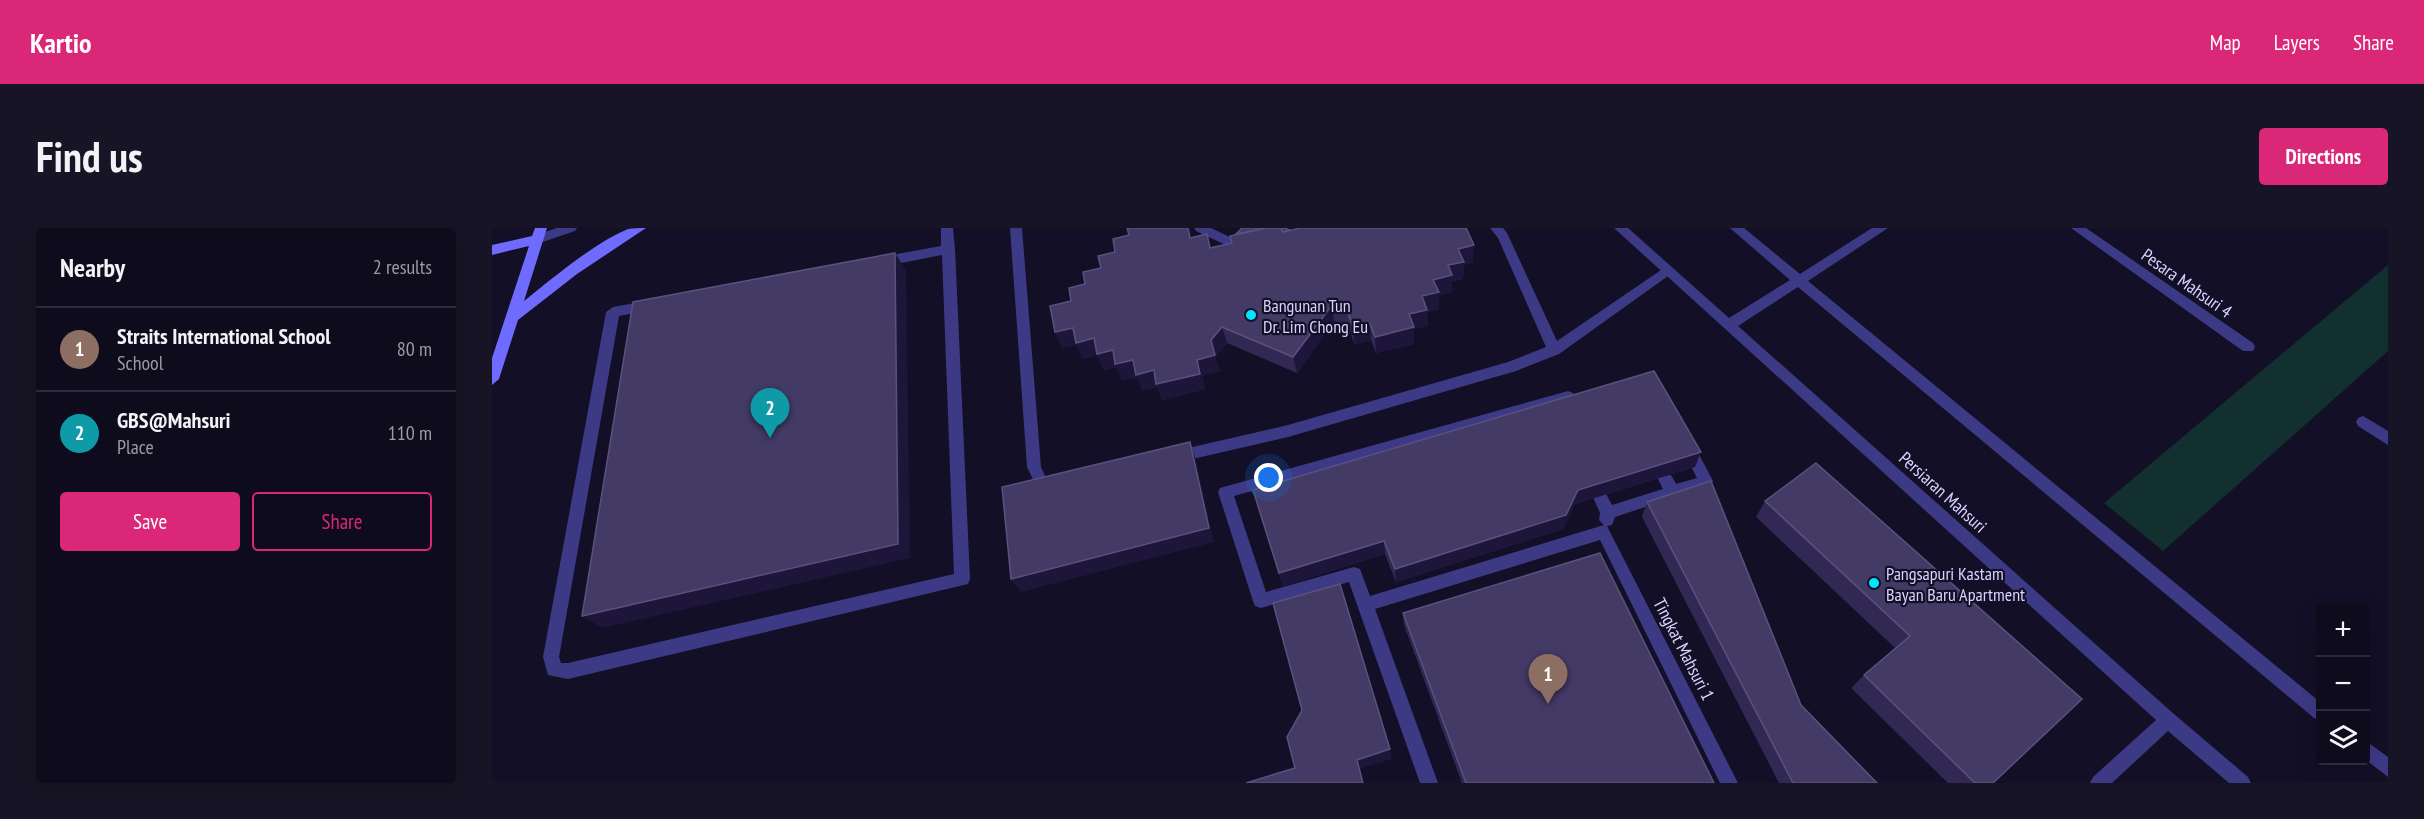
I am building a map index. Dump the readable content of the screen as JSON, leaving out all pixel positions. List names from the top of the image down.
{
  "streets": {
    "street": ["Pesara Mahsuri 4", "Persiaran Mahsuri", "Tingkat Mahsuri 1"]
  },
  "places": ["Bangunan Tun Dr. Lim Chong Eu", "Pangsapuri Kastam Bayan Baru Apartment"],
  "page": {
    "header": "Kartio",
    "nav": ["Map", "Layers", "Share"],
    "buttons": [
      "Directions",
      ["Save", "Share"]
    ],
    "title": "Find us",
    "heading": ["Nearby", "2 results"],
    "list": [
      {
        "mark": "1",
        "name": "Straits International School",
        "note": "School",
        "value": "80 m"
      },
      {
        "mark": "2",
        "name": "GBS@Mahsuri",
        "note": "Place",
        "value": "110 m"
      }
    ],
    "pins": ["2", "1"],
    "map_buttons": ["+", "−"]
  }
}
